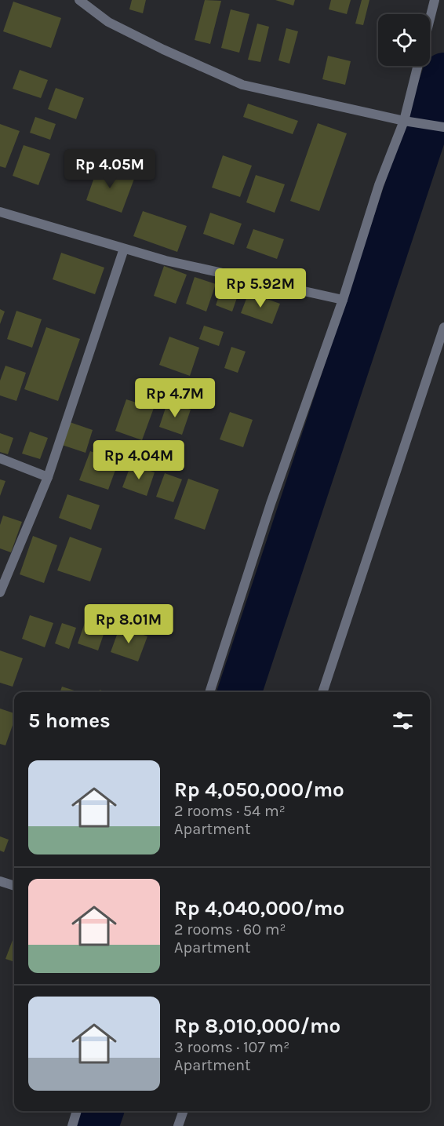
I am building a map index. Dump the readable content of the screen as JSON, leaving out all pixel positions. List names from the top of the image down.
{
  "page": {
    "price": [
      "Rp 4.05M",
      "Rp 5.92M",
      "Rp 4.7M",
      "Rp 4.04M",
      "Rp 8.01M"
    ],
    "heading": "5 homes",
    "list": [
      {
        "name": "Rp 4,050,000/mo",
        "note": "2 rooms · 54 m² · Apartment"
      },
      {
        "name": "Rp 4,040,000/mo",
        "note": "2 rooms · 60 m² · Apartment"
      },
      {
        "name": "Rp 8,010,000/mo",
        "note": "3 rooms · 107 m² · Apartment"
      }
    ]
  }
}
